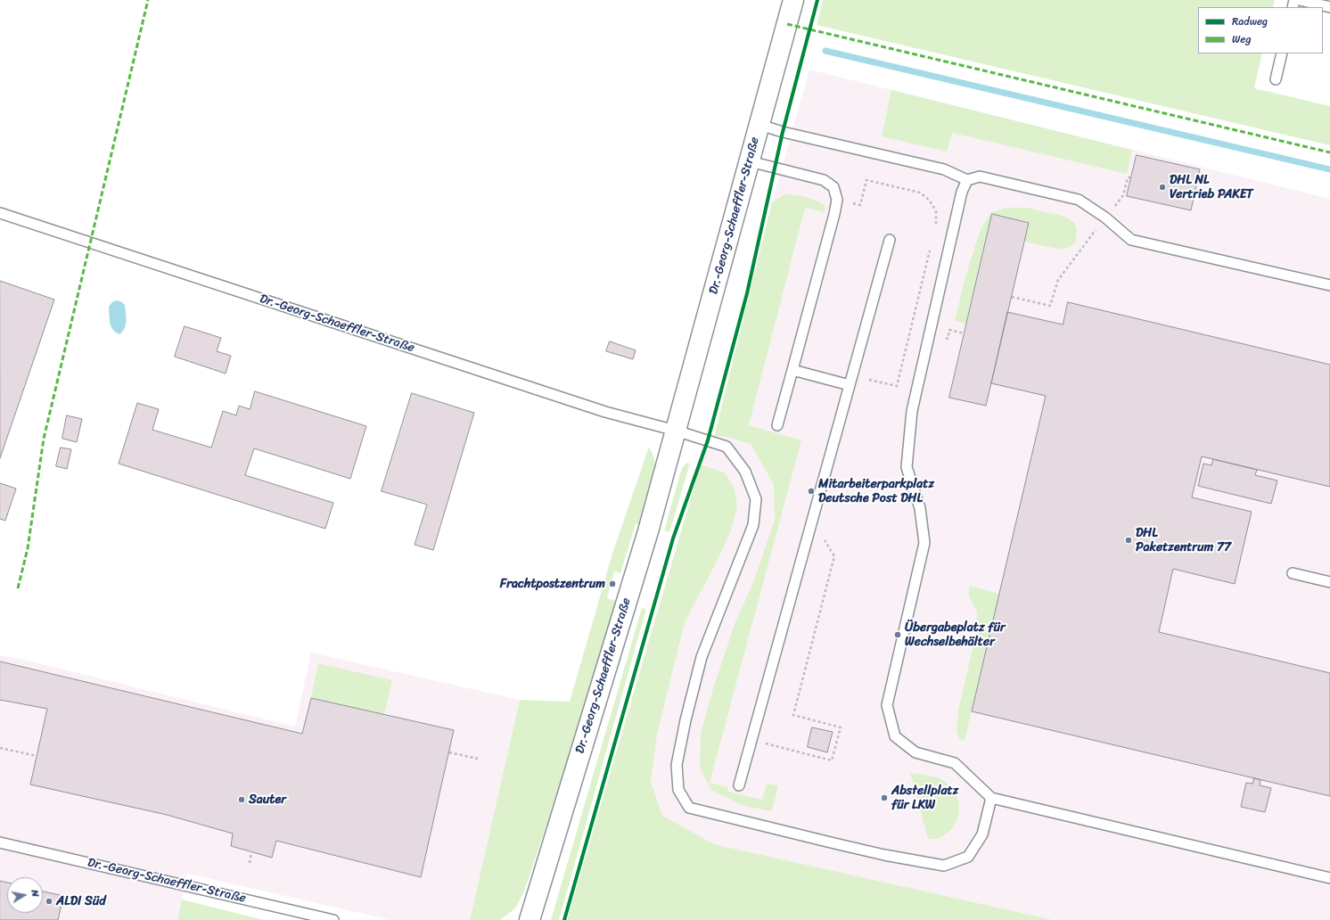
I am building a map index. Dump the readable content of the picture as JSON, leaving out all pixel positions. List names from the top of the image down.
{
  "streets": {
    "main road": ["Dr.-Georg-Schaeffler-Straße"]
  },
  "places": [
    "DHL NL Vertrieb PAKET",
    "Mitarbeiterparkplatz Deutsche Post DHL",
    "DHL Paketzentrum 77",
    "Frachtpostzentrum",
    "Übergabeplatz für Wechselbehälter",
    "Abstellplatz für LKW",
    "Sauter",
    "ALDI Süd"
  ],
  "legend": ["Radweg", "Weg"],
  "north": "right"
}
